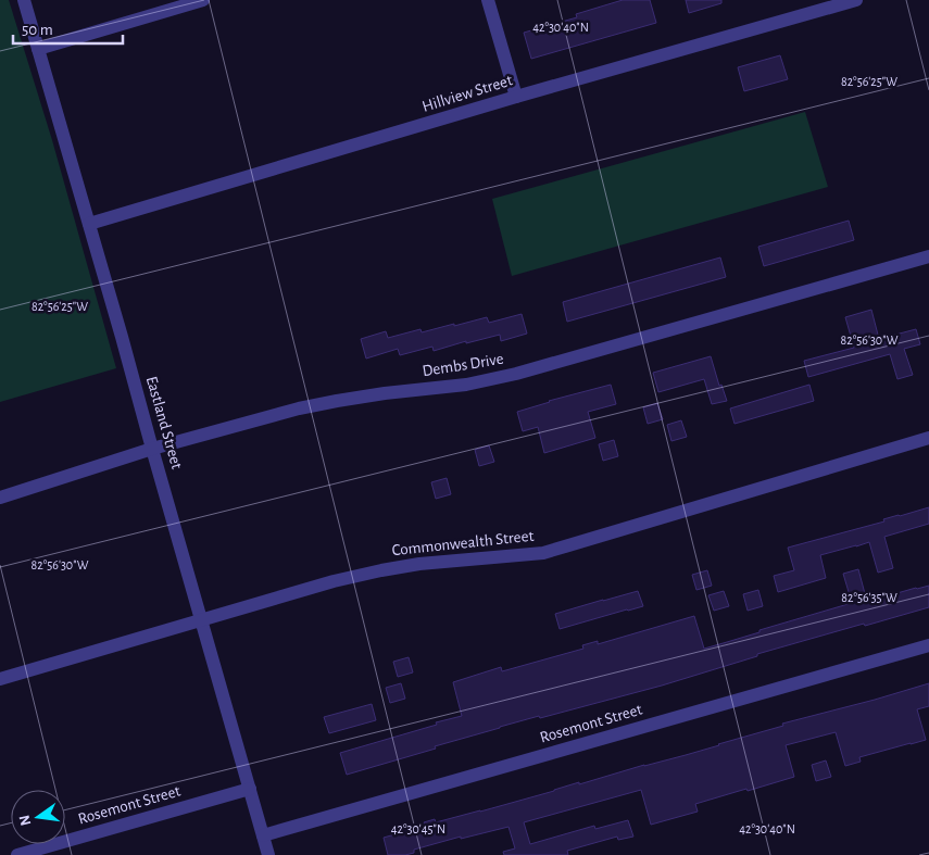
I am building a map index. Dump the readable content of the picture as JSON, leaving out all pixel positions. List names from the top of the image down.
{
  "streets": {
    "street": [
      "Hillview Street",
      "Dembs Drive",
      "Eastland Street",
      "Commonwealth Street",
      "Rosemont Street"
    ]
  },
  "crossings": [
    ["Hillview Street", "Eastland Street"],
    ["Dembs Drive", "Eastland Street"],
    ["Eastland Street", "Commonwealth Street"],
    ["Eastland Street", "Rosemont Street"]
  ],
  "scale_bar": "50 m",
  "north": "left",
  "coordinates": [
    "42°30'40\"N",
    "82°56'25\"W",
    "82°56'30\"W",
    "82°56'35\"W",
    "42°30'45\"N"
  ]
}
